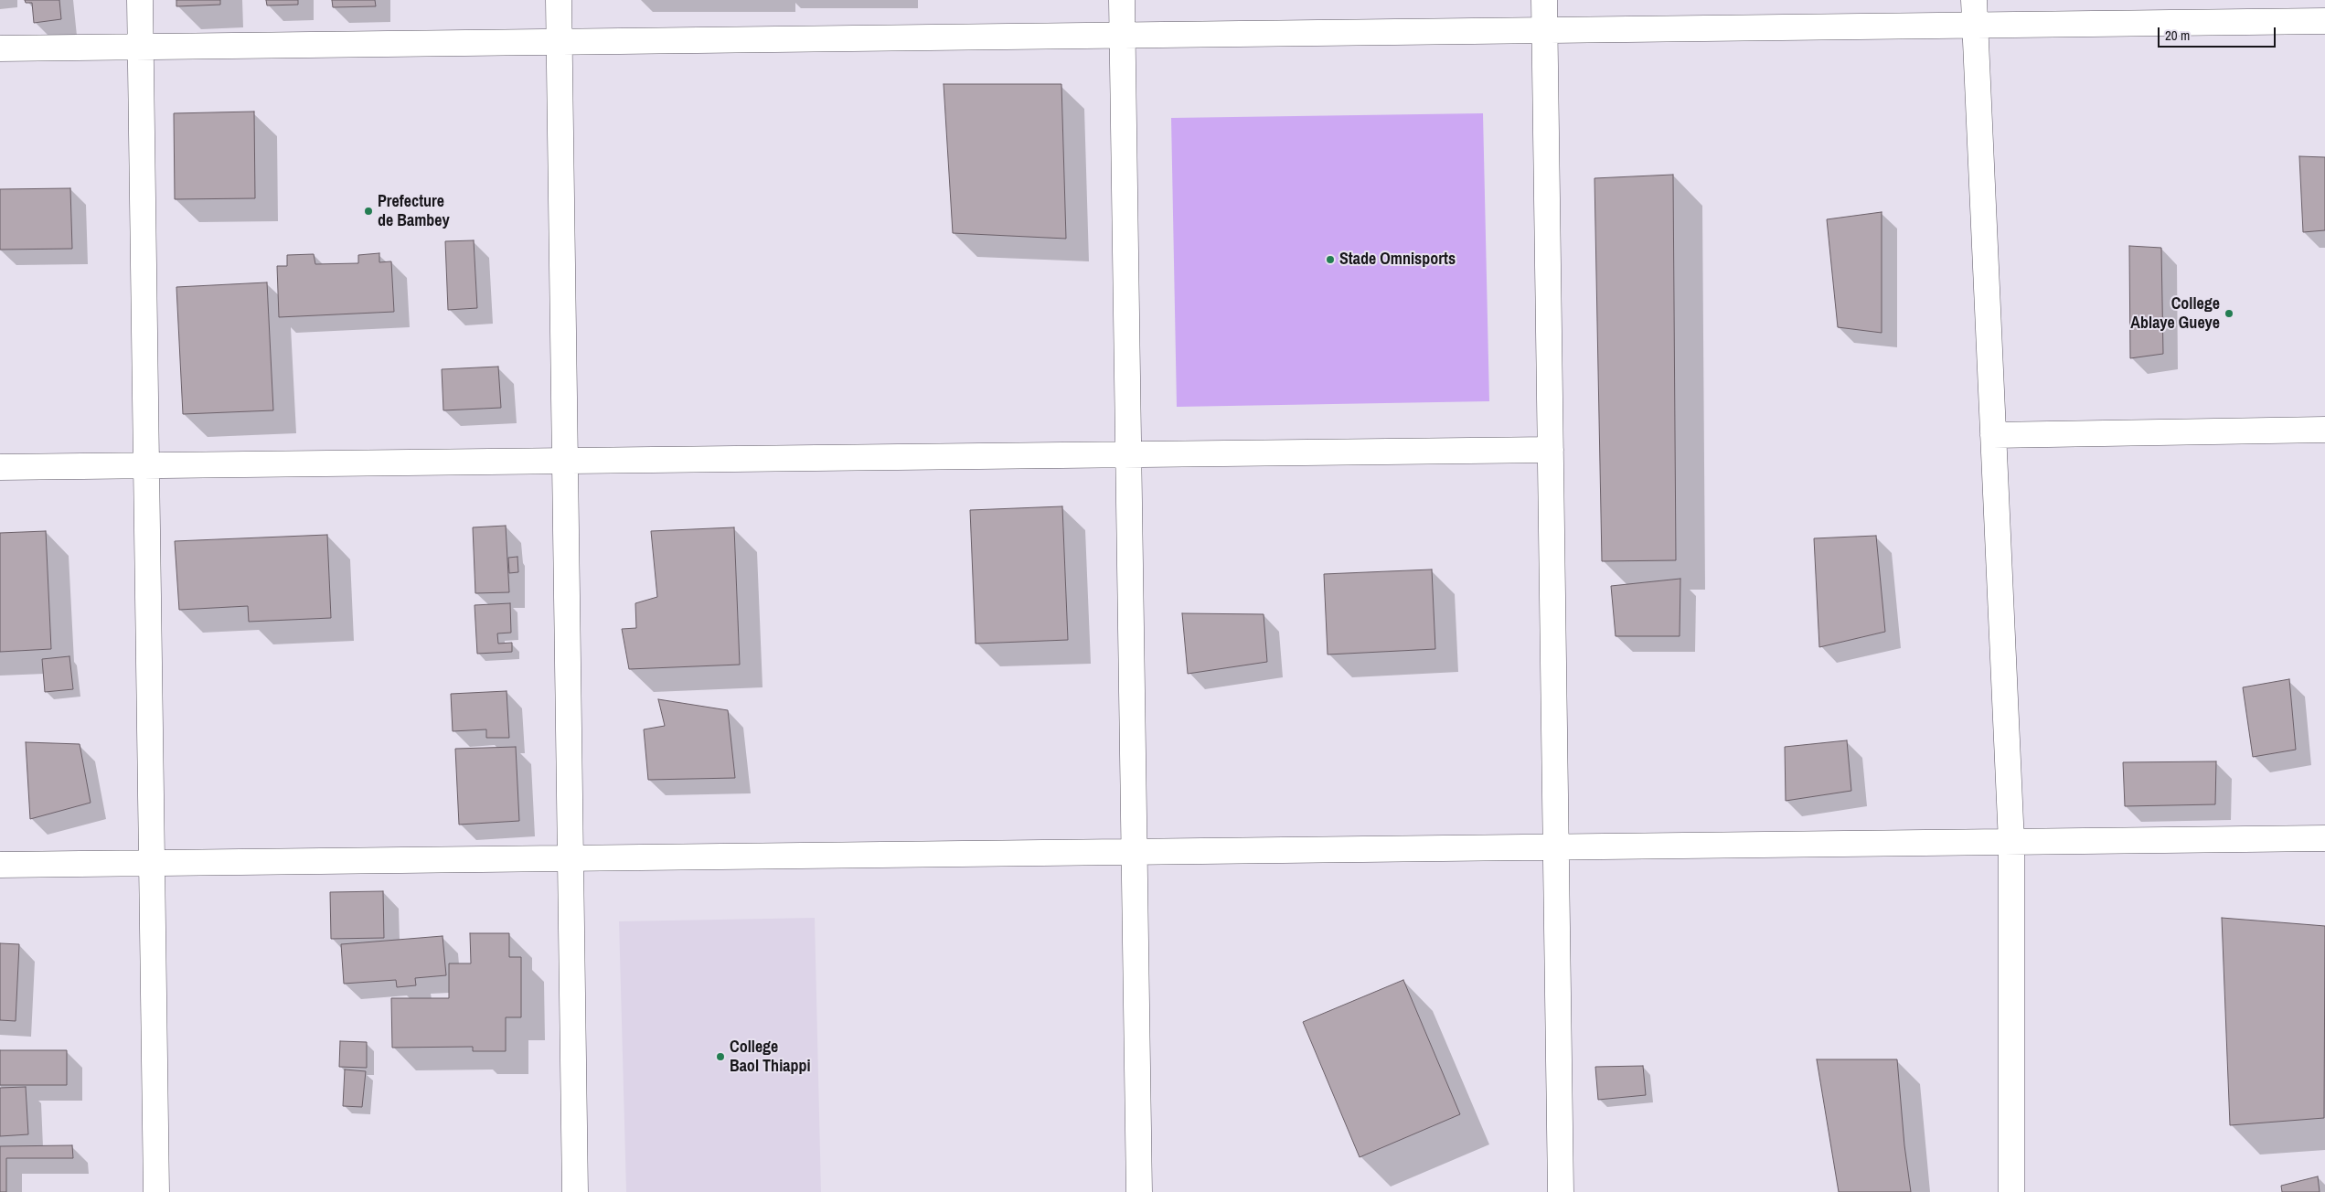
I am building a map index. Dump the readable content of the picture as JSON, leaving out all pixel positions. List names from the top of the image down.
{
  "places": [
    "Prefecture de Bambey",
    "Stade Omnisports",
    "College Ablaye Gueye",
    "College Baol Thiappi"
  ],
  "scale_bar": "20 m"
}
